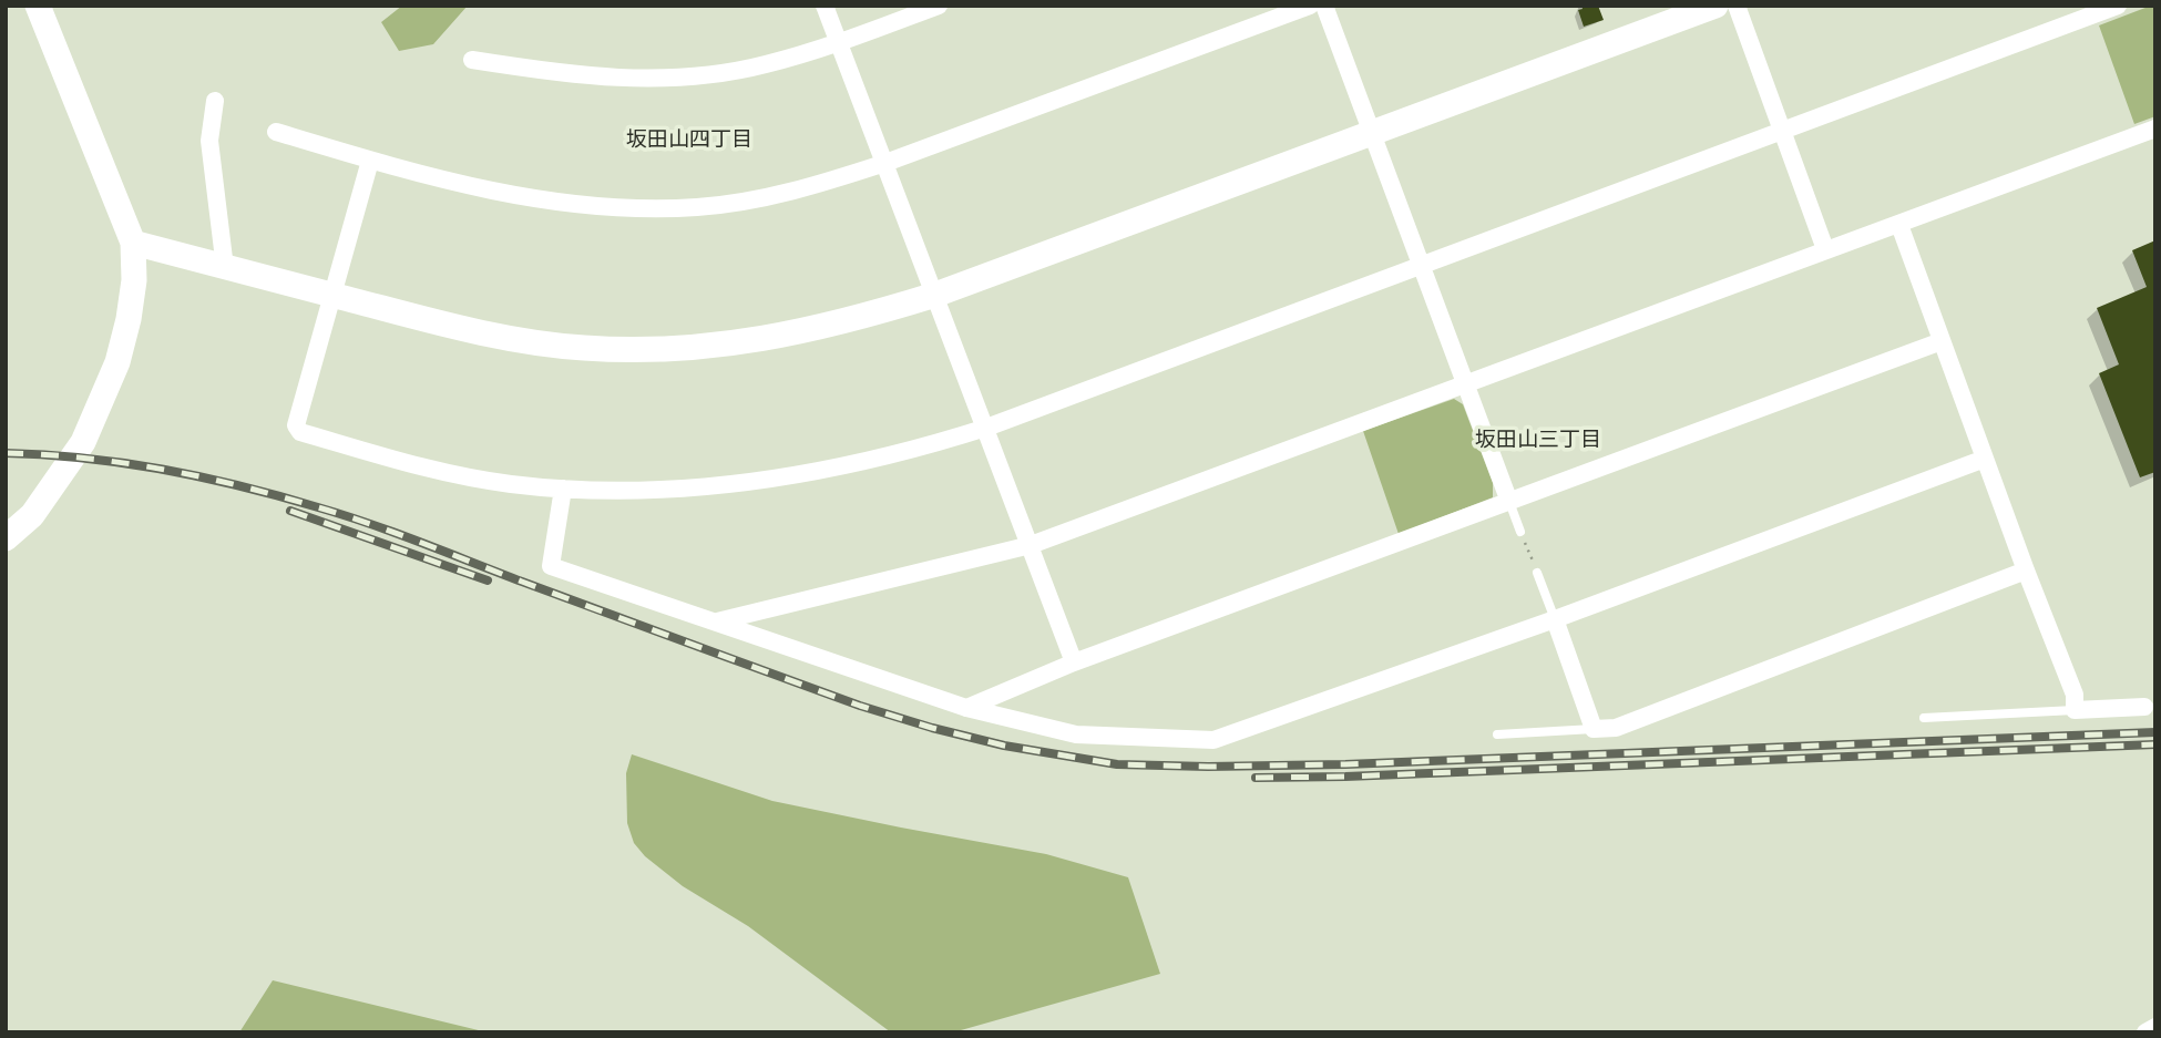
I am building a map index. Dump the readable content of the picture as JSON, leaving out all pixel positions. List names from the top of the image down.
{
  "districts": ["坂田山四丁目", "坂田山三丁目"]
}
